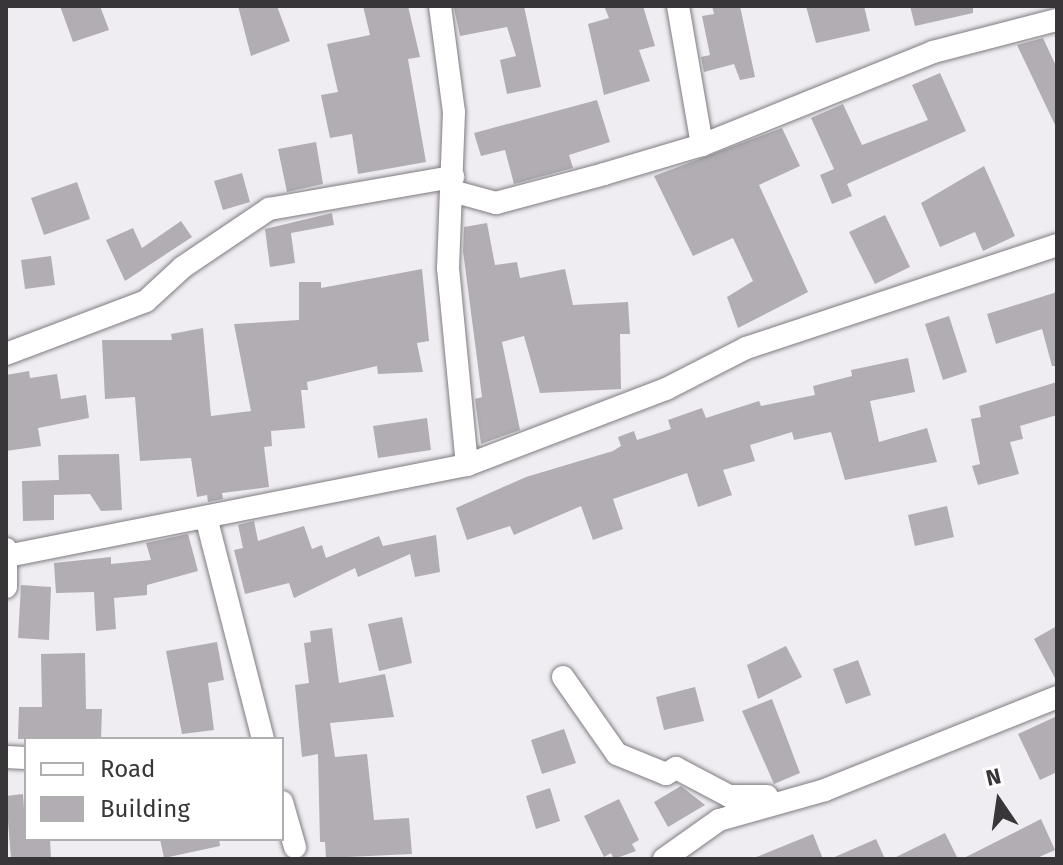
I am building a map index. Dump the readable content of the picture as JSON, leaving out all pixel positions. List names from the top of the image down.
{
  "legend": ["Road", "Building"],
  "north": "top"
}
